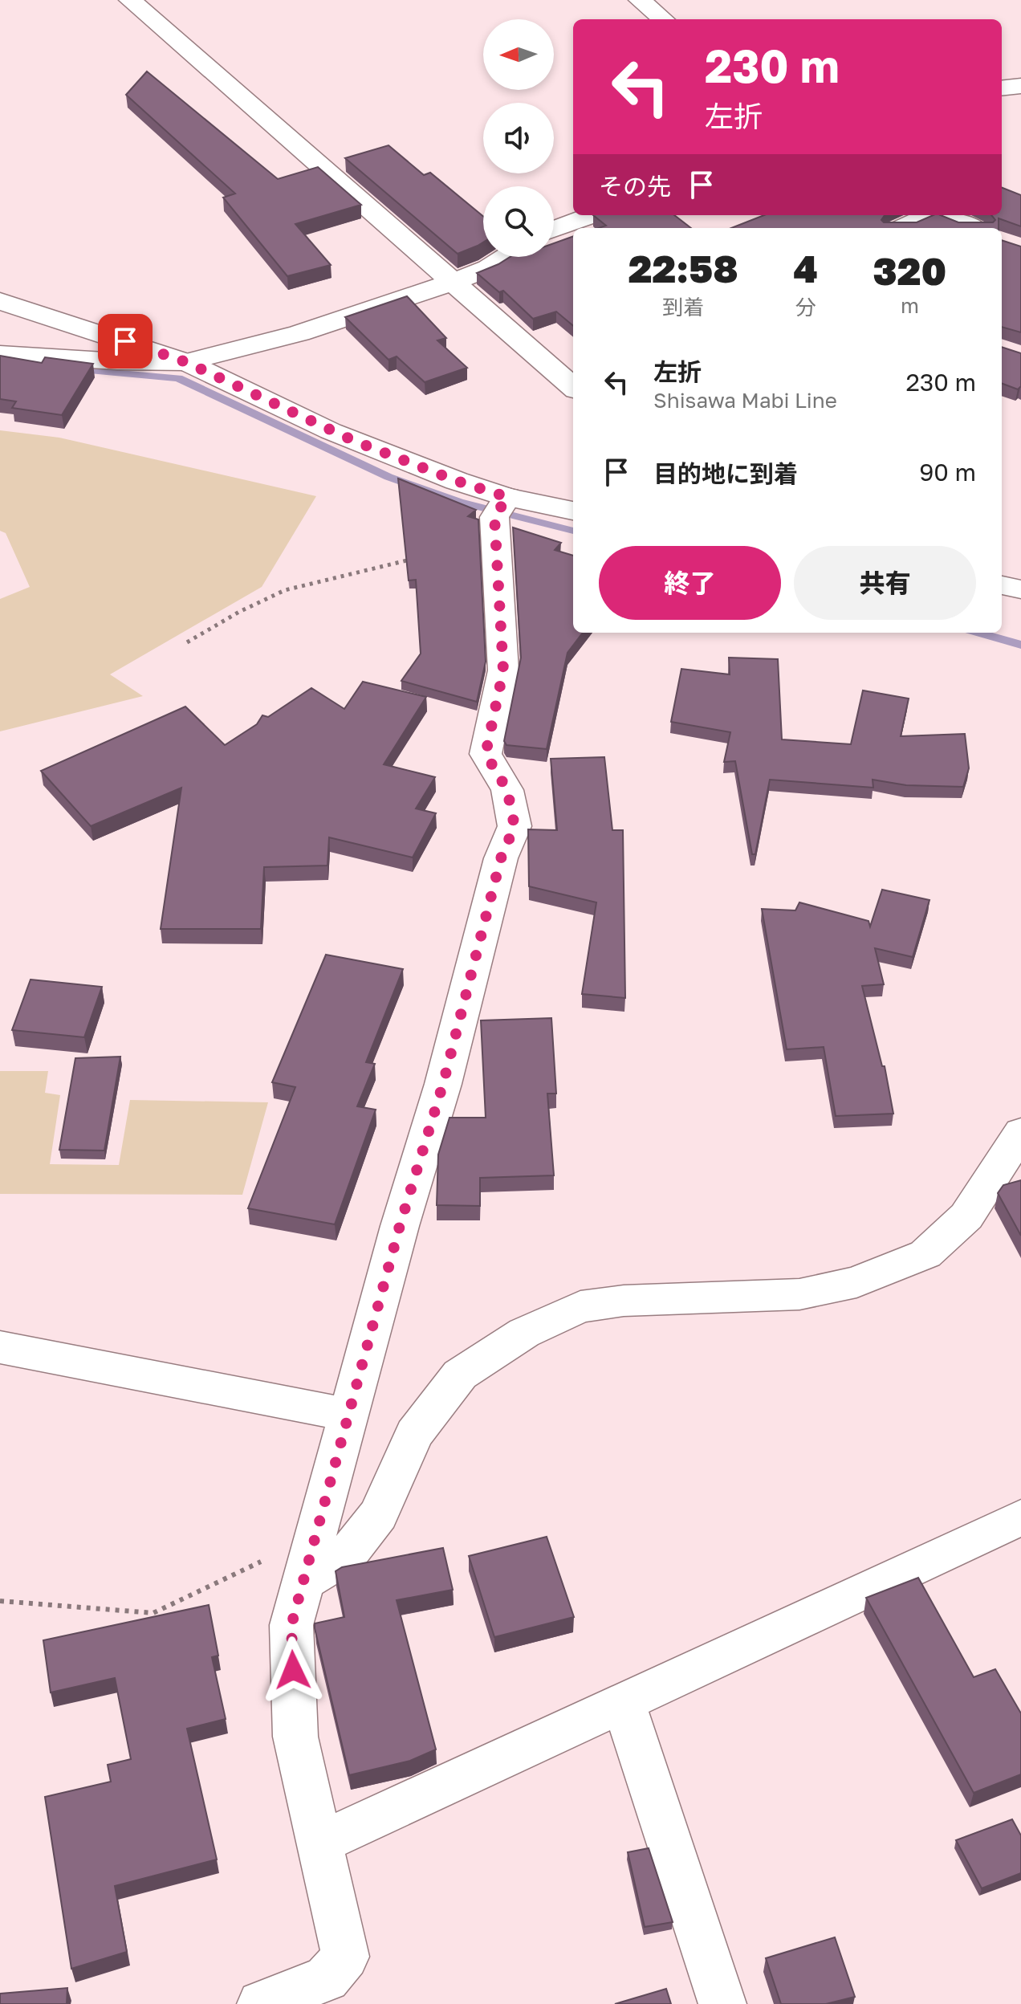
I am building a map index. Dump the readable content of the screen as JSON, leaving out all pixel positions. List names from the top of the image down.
{
  "north": "left",
  "page": {
    "turn": ["230 m", "左折"],
    "then": "その先",
    "eta": [
      "22:58",
      "到着",
      "4",
      "分",
      "320",
      "m"
    ],
    "list": [
      {
        "name": "左折",
        "note": "Shisawa Mabi Line",
        "value": "230 m"
      },
      {
        "name": "目的地に到着",
        "value": "90 m"
      }
    ],
    "buttons": ["終了", "共有"]
  }
}
